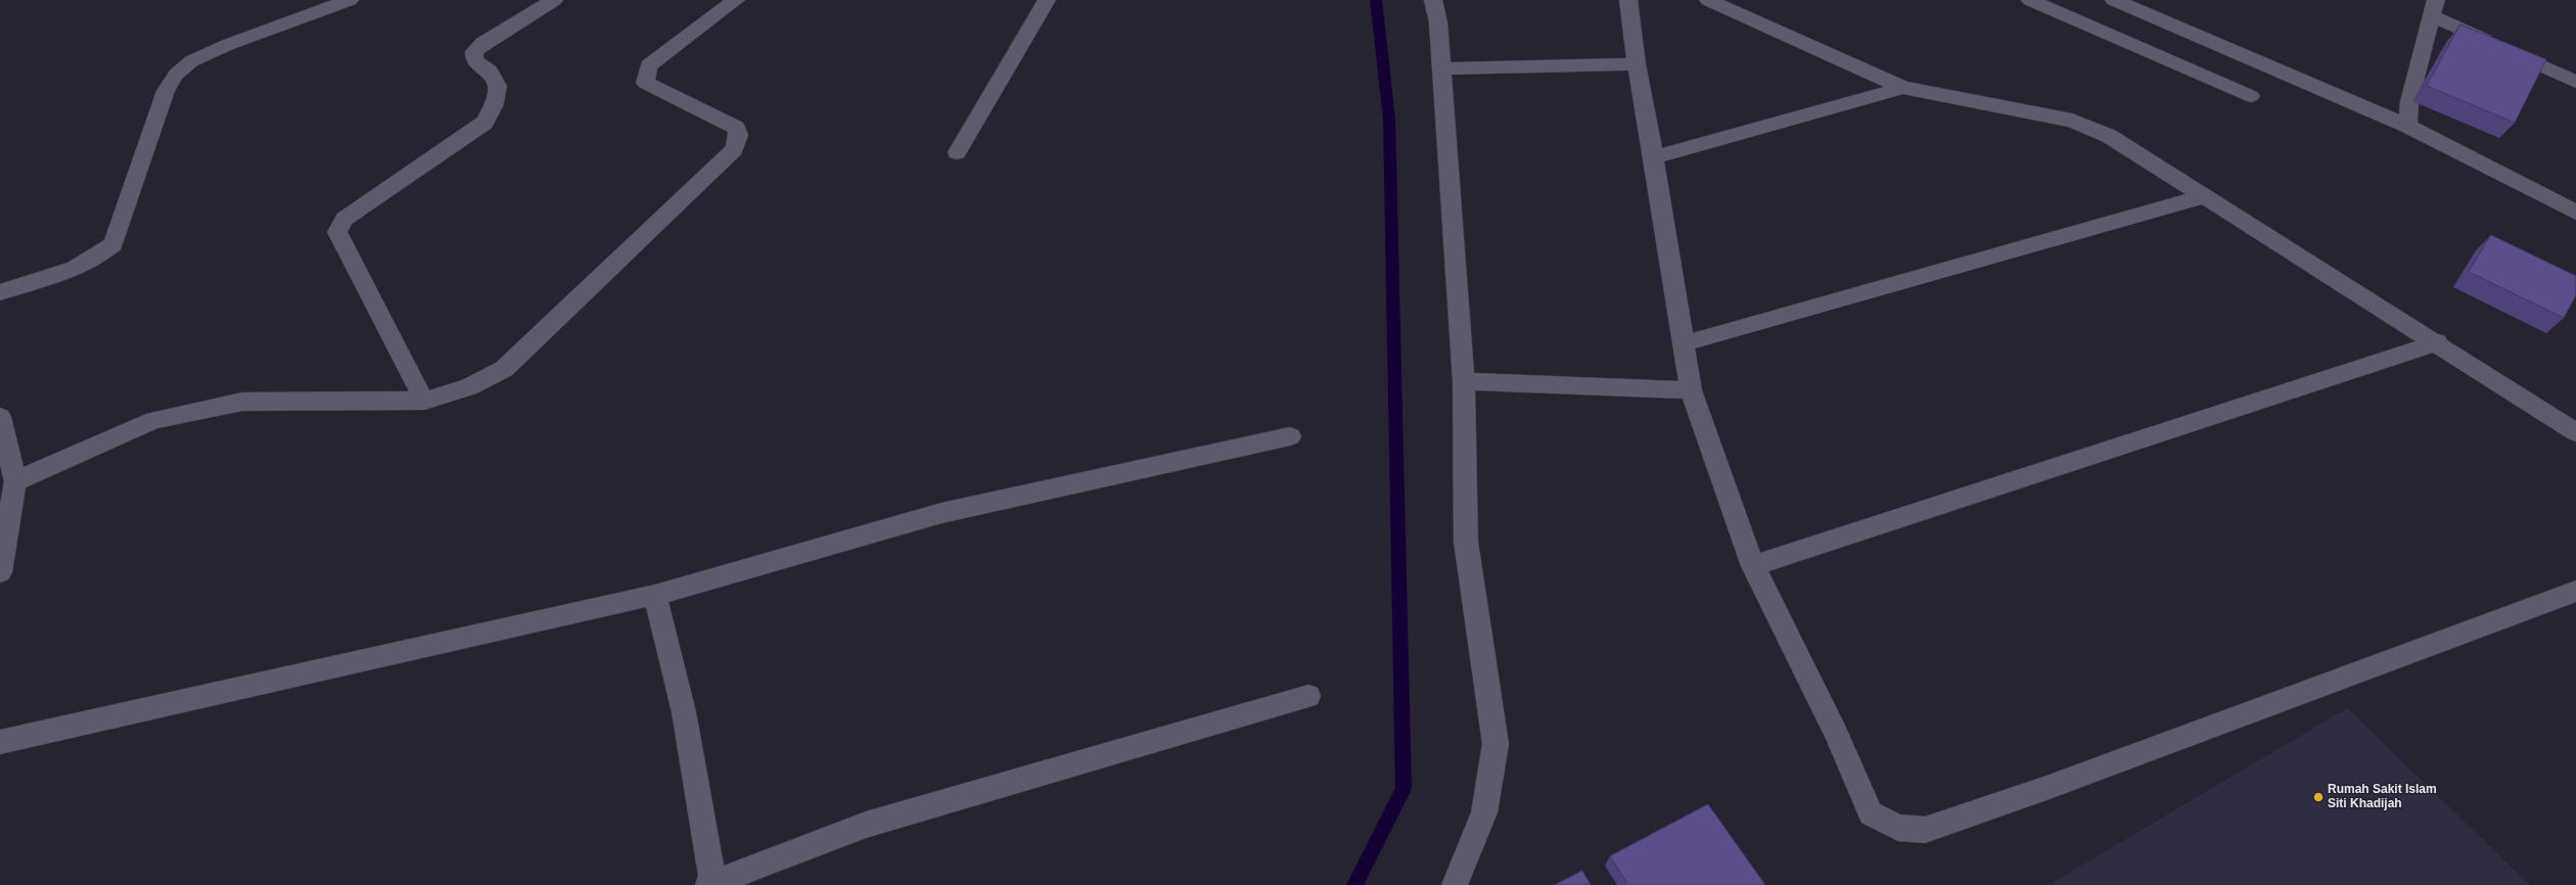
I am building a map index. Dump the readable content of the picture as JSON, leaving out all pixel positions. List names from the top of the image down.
{
  "places": ["Rumah Sakit Islam Siti Khadijah"]
}
